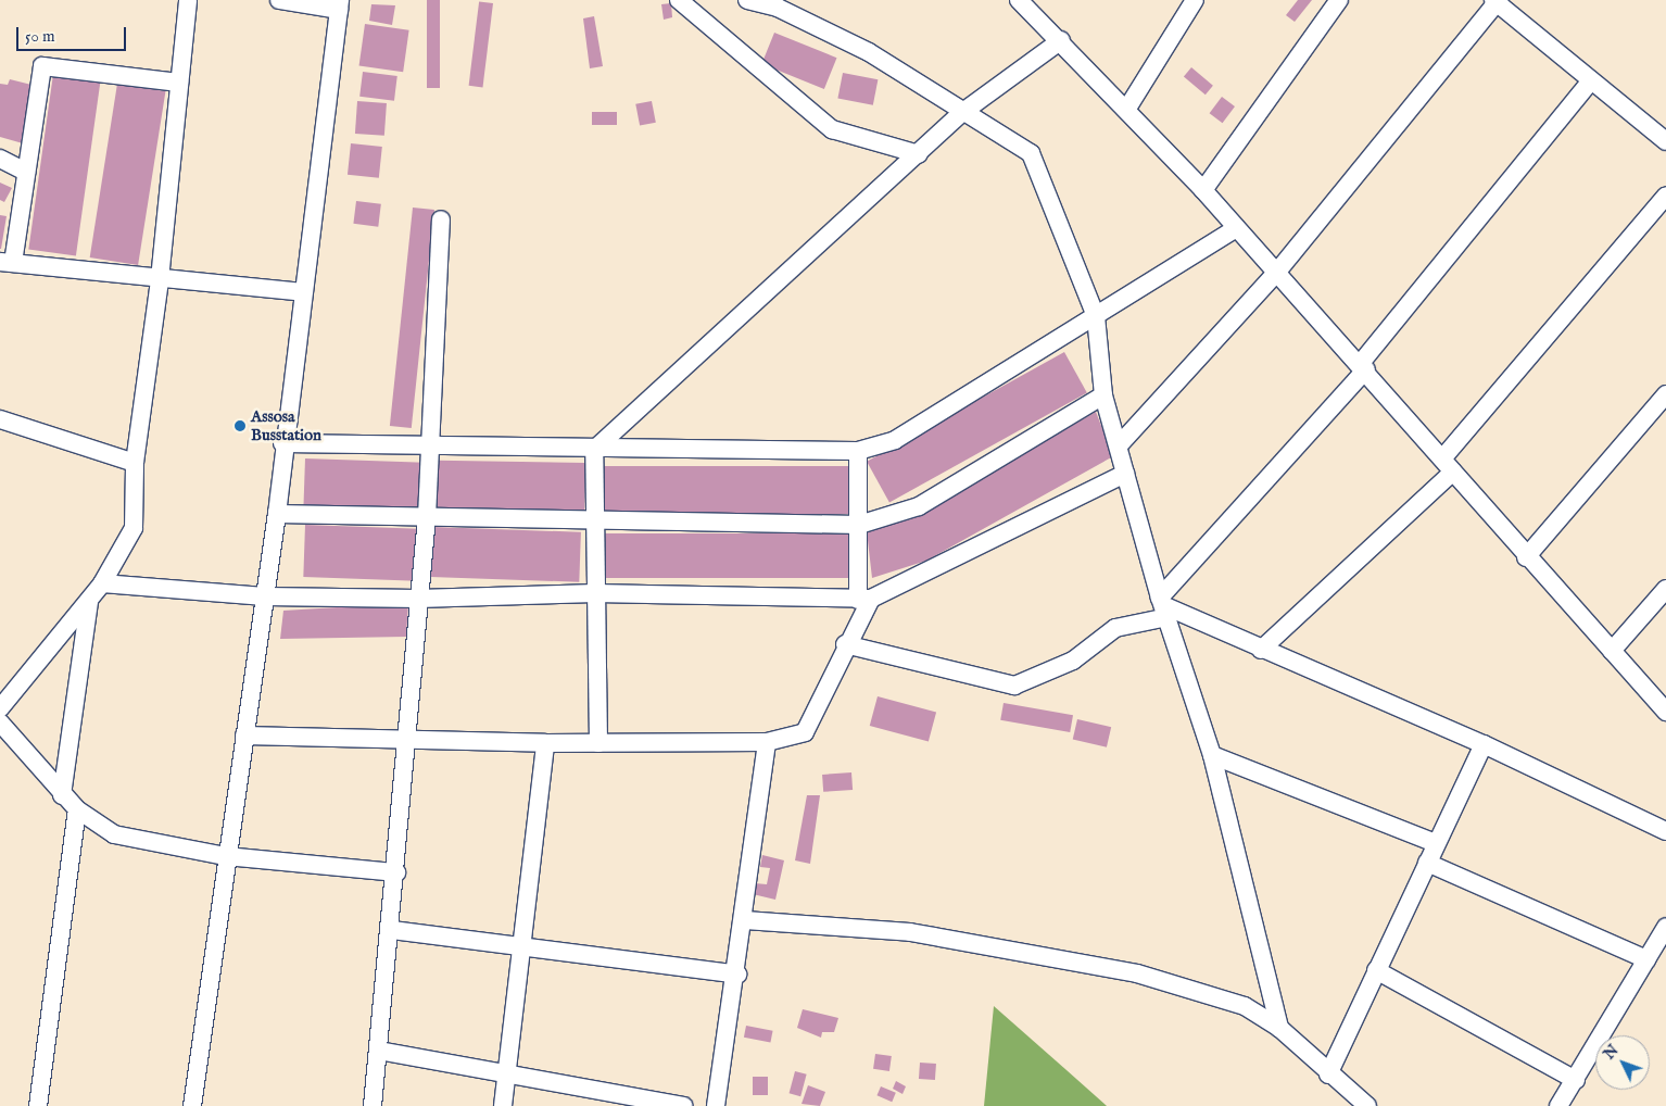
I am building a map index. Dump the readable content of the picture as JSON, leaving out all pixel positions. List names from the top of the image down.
{
  "places": ["Assosa Busstation"],
  "scale_bar": "50 m",
  "north": "top left"
}
